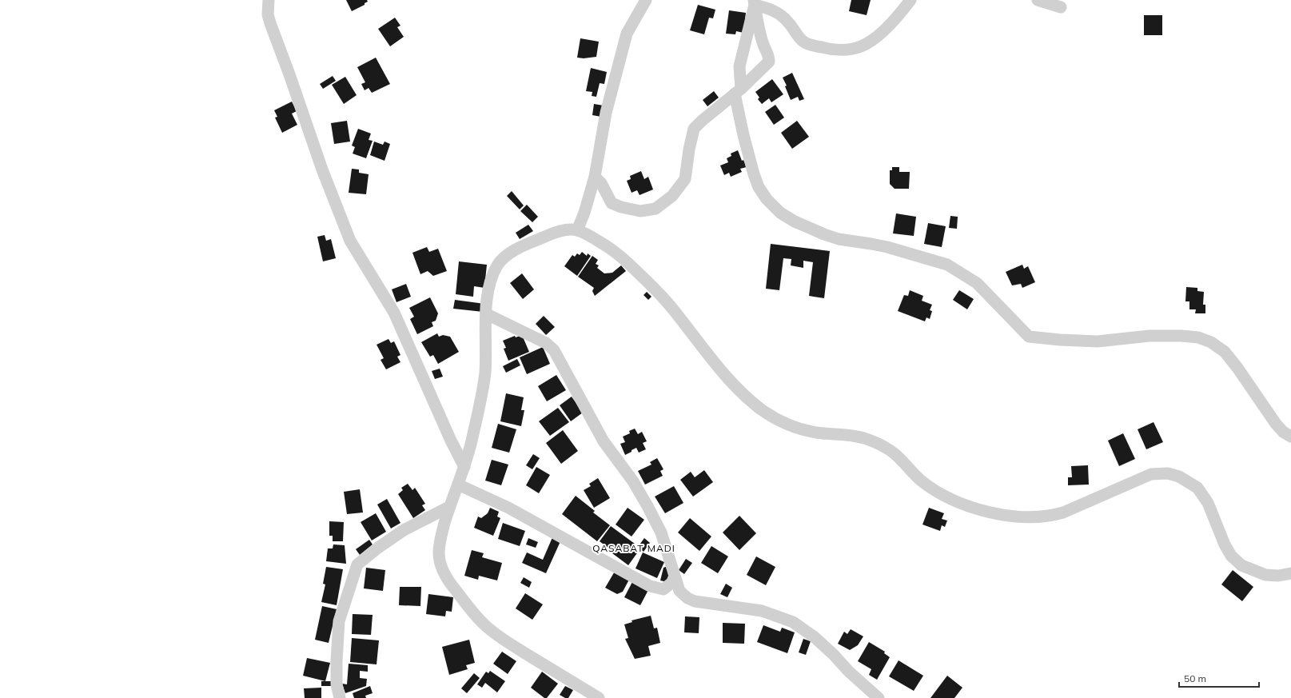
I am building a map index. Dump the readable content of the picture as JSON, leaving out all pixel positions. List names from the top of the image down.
{
  "districts": ["QASABAT MADI"],
  "scale_bar": "50 m"
}
